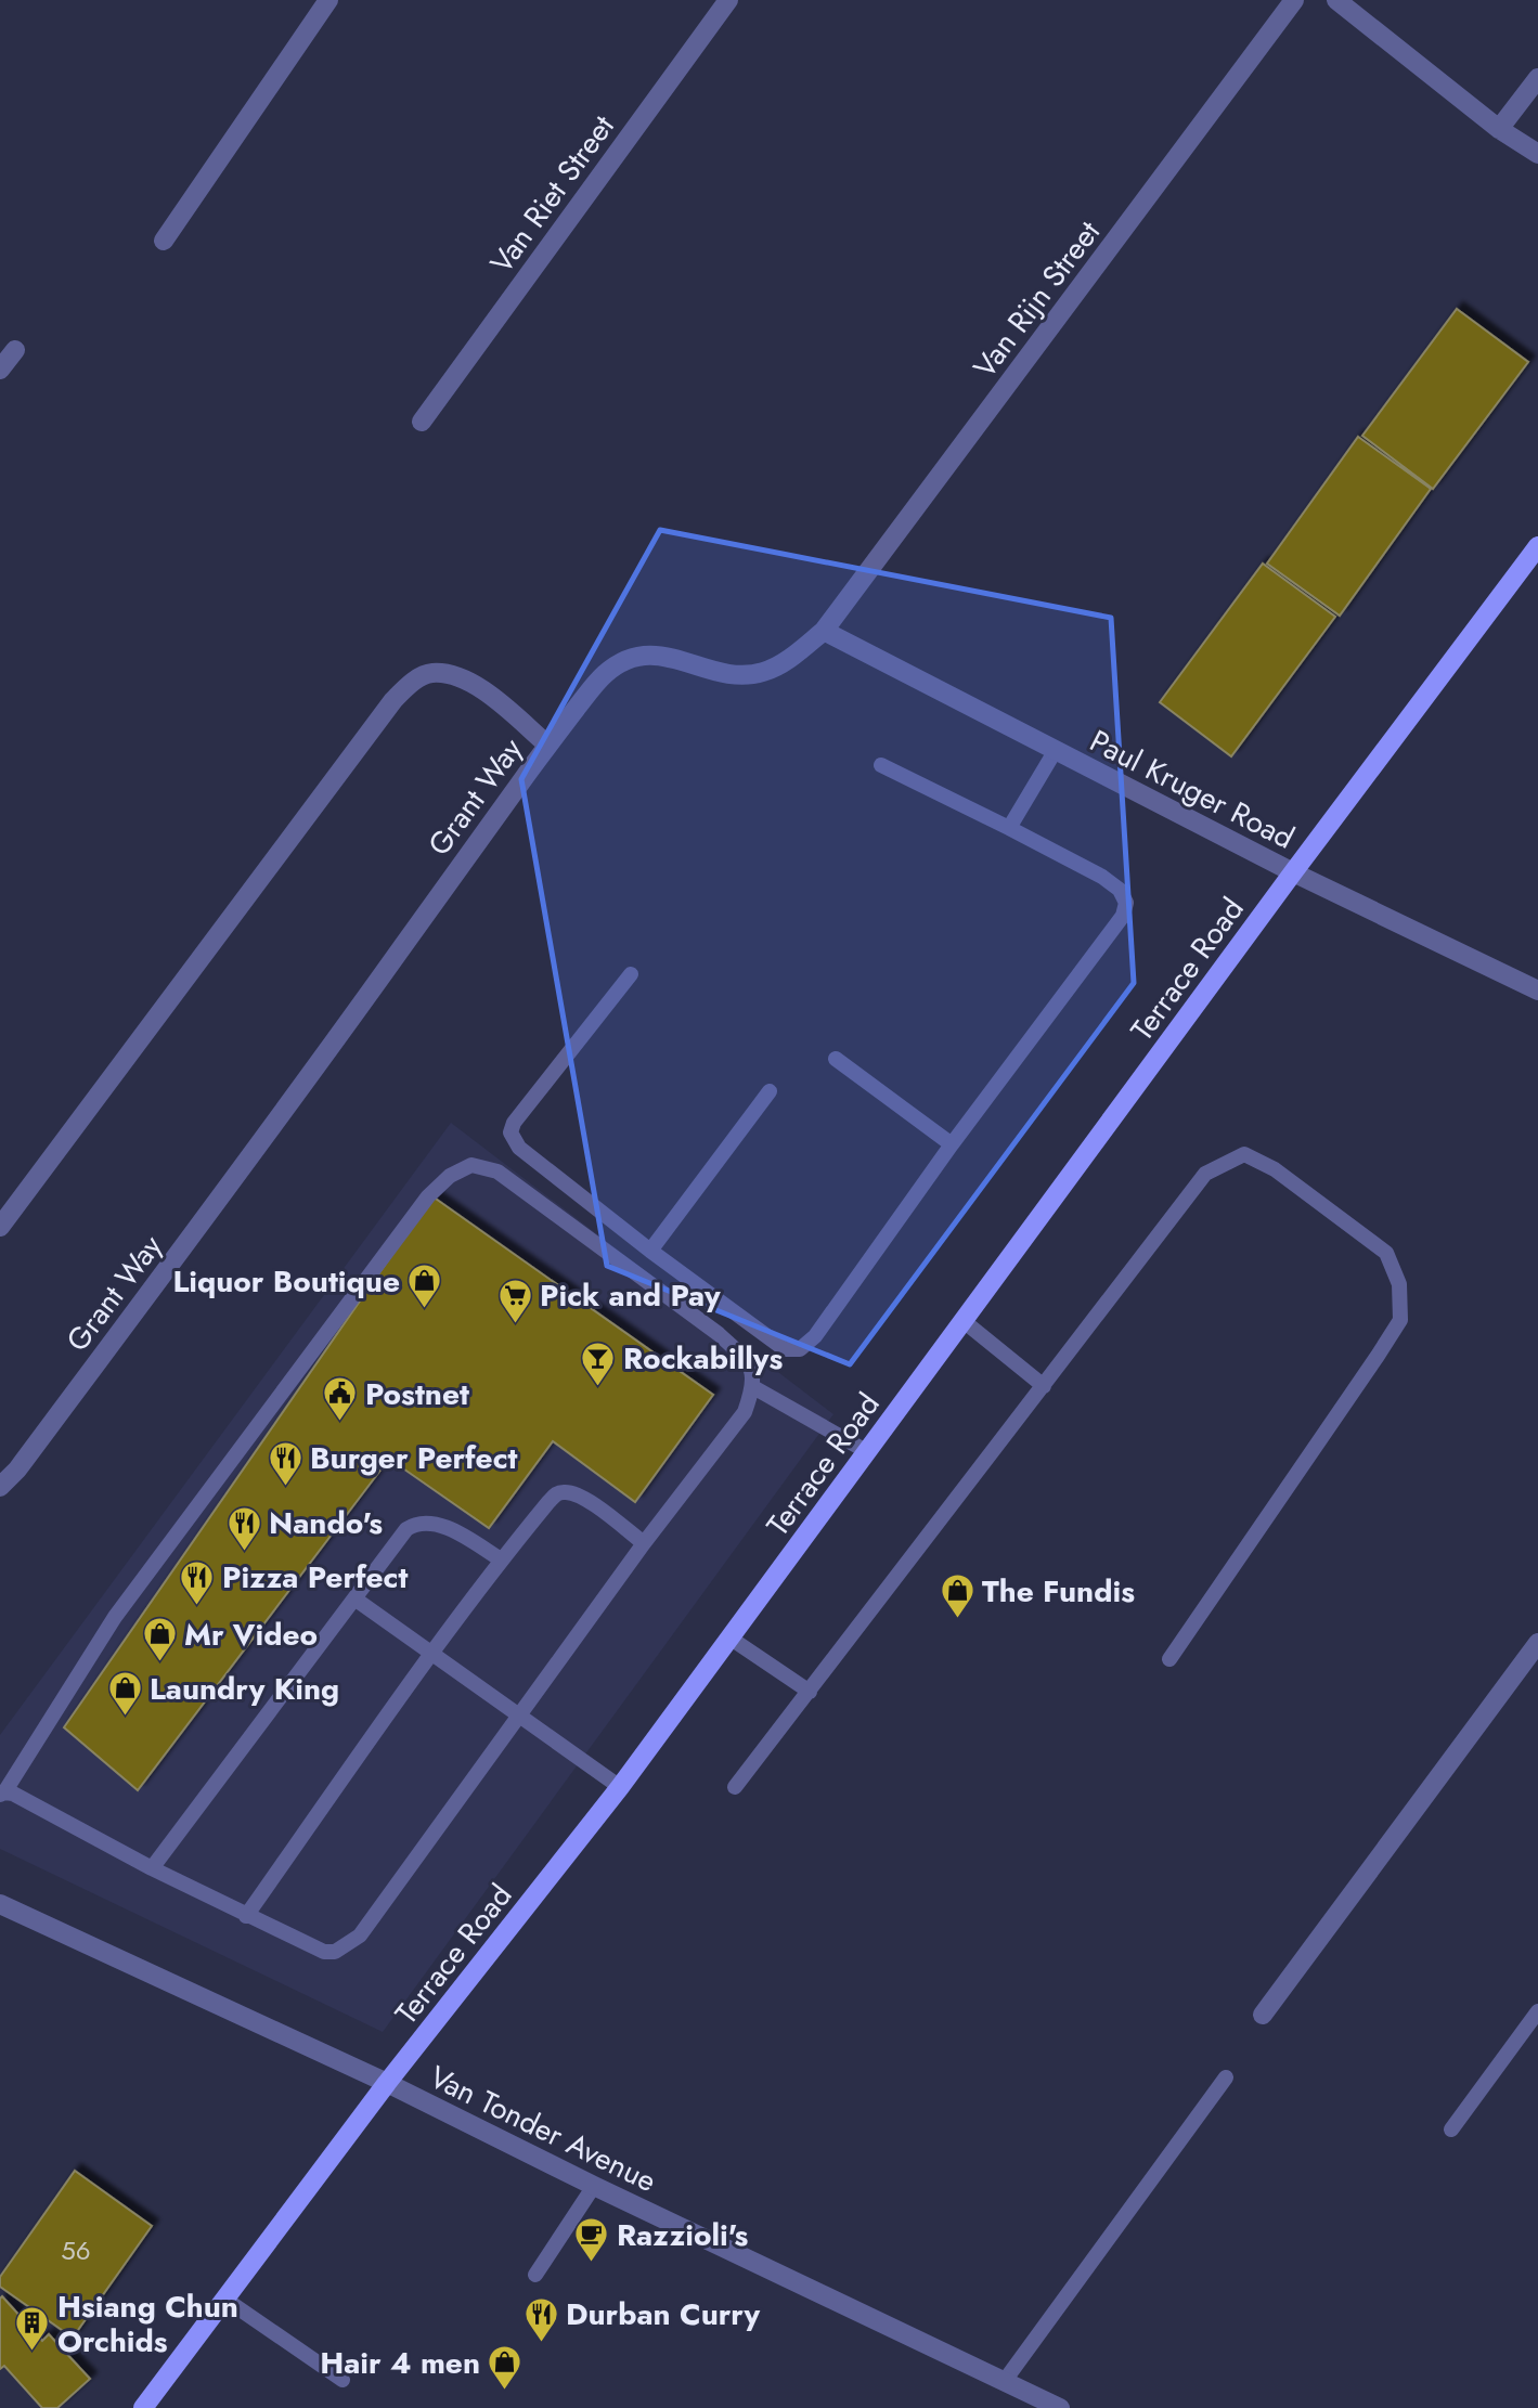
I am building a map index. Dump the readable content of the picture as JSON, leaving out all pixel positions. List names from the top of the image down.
{
  "streets": {
    "main road": ["Terrace Road"],
    "street": [
      "Van Riet Street",
      "Van Rijn Street",
      "Paul Kruger Road",
      "Grant Way",
      "Van Tonder Avenue"
    ]
  },
  "crossings": [
    ["Van Rijn Street", "Paul Kruger Road"],
    ["Van Rijn Street", "Grant Way"],
    ["Paul Kruger Road", "Terrace Road"],
    ["Terrace Road", "Van Tonder Avenue"]
  ],
  "places": {
    "shop": [
      "Liquor Boutique",
      "The Fundis",
      "Mr Video",
      "Laundry King",
      "Hair 4 men"
    ],
    "supermarket": ["Pick and Pay"],
    "bar": ["Rockabillys"],
    "public building": ["Postnet"],
    "restaurant": [
      "Burger Perfect",
      "Nando's",
      "Pizza Perfect",
      "Durban Curry"
    ],
    "cafe": ["Razzioli's"],
    "building": ["Hsiang Chun Orchids"]
  },
  "house_numbers": ["56"]
}
